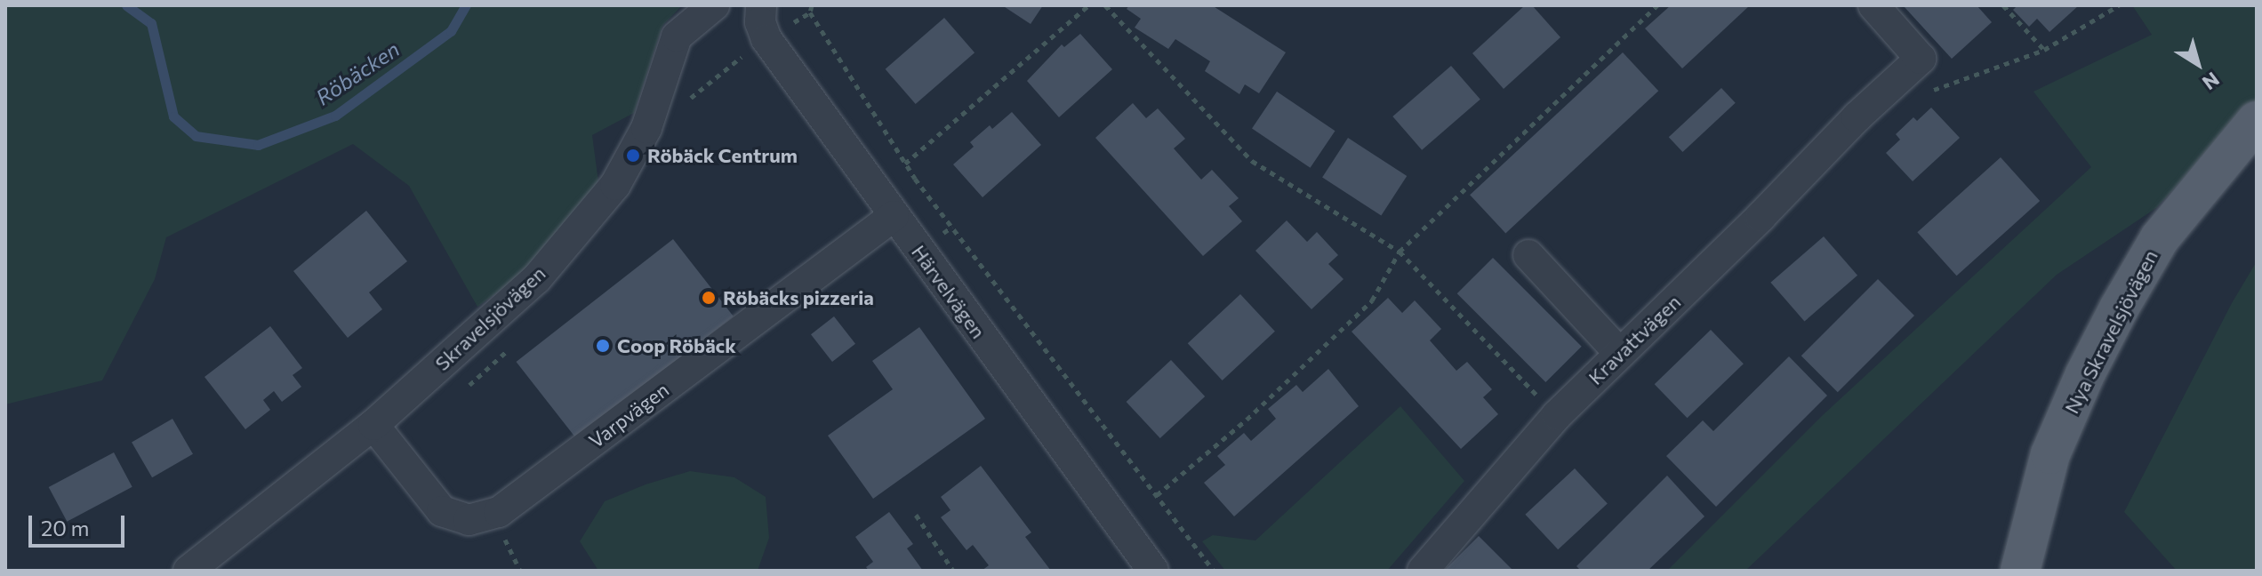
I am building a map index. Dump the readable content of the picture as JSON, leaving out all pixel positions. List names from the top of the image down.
{
  "streets": {
    "main road": ["Nya Skravelsjövägen"],
    "street": [
      "Härvelvägen",
      "Skravelsjövägen",
      "Kravattvägen",
      "Varpvägen"
    ]
  },
  "crossings": [
    ["Härvelvägen", "Varpvägen"],
    ["Skravelsjövägen", "Varpvägen"]
  ],
  "water": ["Röbäcken"],
  "places": ["Röbäck Centrum", "Röbäcks pizzeria", "Coop Röbäck"],
  "scale_bar": "20 m",
  "north": "bottom right"
}
